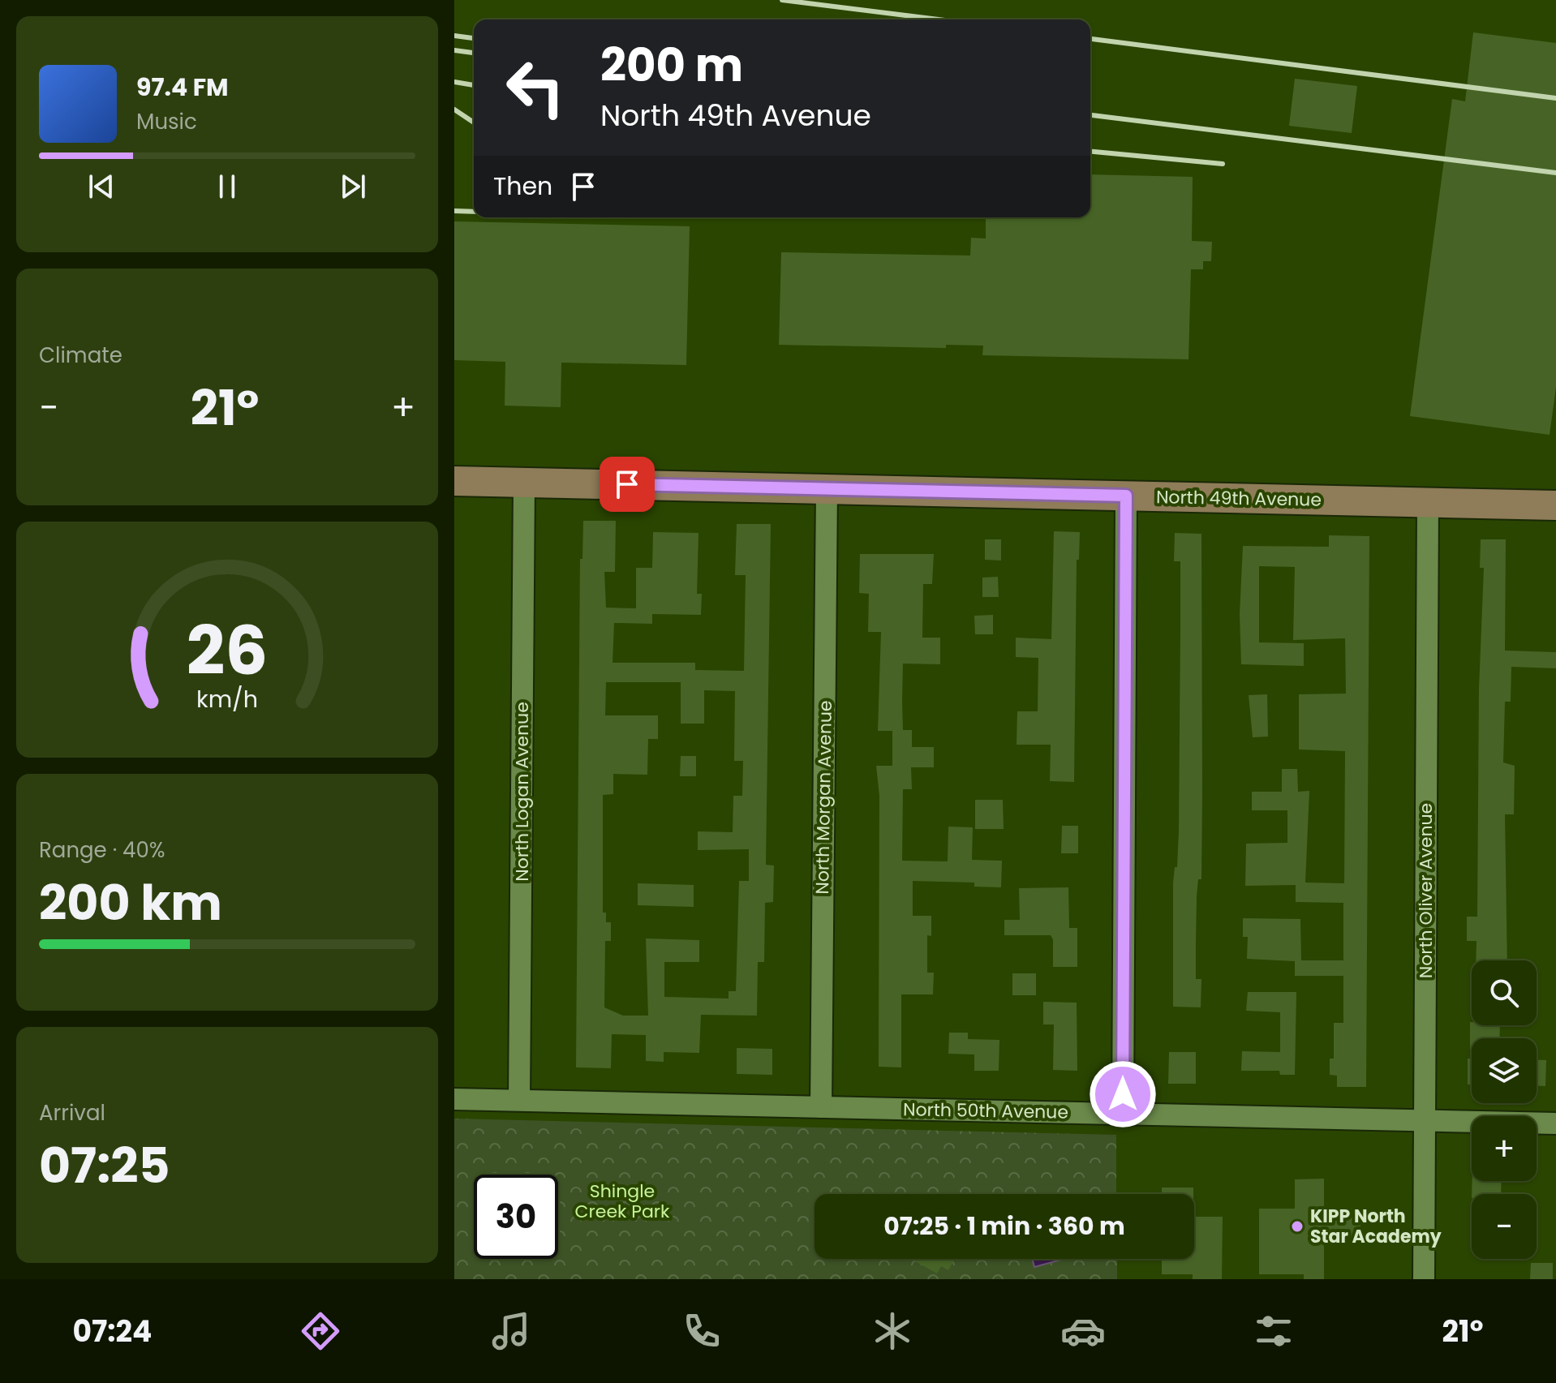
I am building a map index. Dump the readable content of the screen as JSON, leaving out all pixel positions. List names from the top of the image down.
{
  "streets": {
    "street": [
      "North 49th Avenue",
      "North Logan Avenue",
      "North Morgan Avenue",
      "North Oliver Avenue",
      "North 50th Avenue"
    ]
  },
  "crossings": [
    ["North 49th Avenue", "North Logan Avenue"],
    ["North 49th Avenue", "North Morgan Avenue"],
    ["North 49th Avenue", "North Oliver Avenue"],
    ["North Logan Avenue", "North 50th Avenue"],
    ["North Morgan Avenue", "North 50th Avenue"],
    ["North Oliver Avenue", "North 50th Avenue"]
  ],
  "parks": ["Shingle Creek Park"],
  "places": ["KIPP North Star Academy"],
  "page": {
    "turn": ["200 m", "North 49th Avenue"],
    "song": ["97.4 FM", "Music"],
    "then": "Then",
    "tile": [
      "Climate",
      ["Range · 40%", "200 km"],
      ["Arrival", "07:25"]
    ],
    "heat": ["−", "21°", "+"],
    "map_buttons": ["+", "−"],
    "limit": "30",
    "trip": "07:25 · 1 min · 360 m",
    "tabs": ["07:24", "21°"],
    "gauge": ["26", "km/h"]
  }
}
